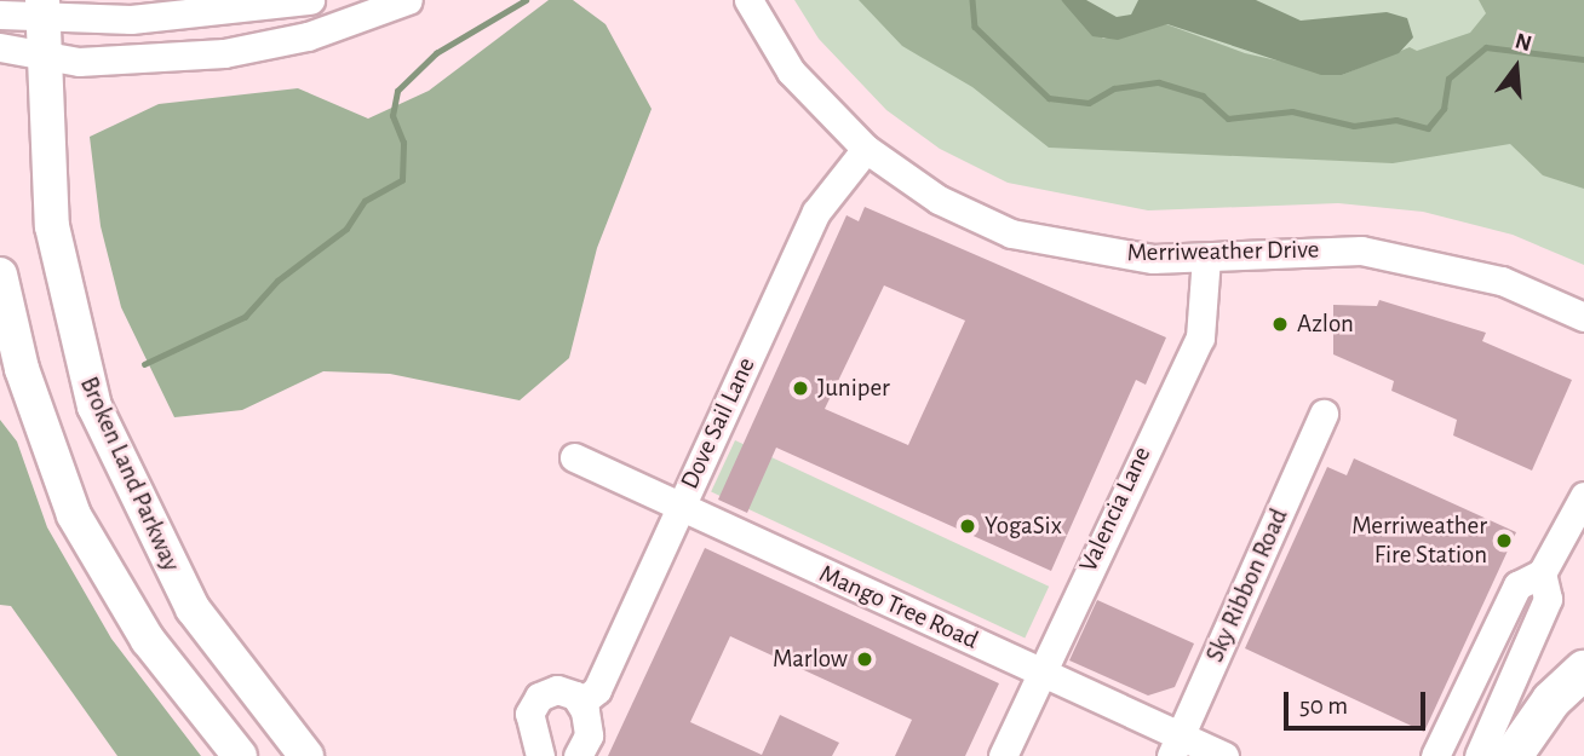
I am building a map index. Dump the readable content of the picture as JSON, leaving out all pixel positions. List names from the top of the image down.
{
  "streets": {
    "main road": ["Broken Land Parkway"],
    "street": [
      "Merriweather Drive",
      "Dove Sail Lane",
      "Valencia Lane",
      "Sky Ribbon Road",
      "Mango Tree Road"
    ]
  },
  "crossings": [
    ["Merriweather Drive", "Dove Sail Lane"],
    ["Merriweather Drive", "Valencia Lane"],
    ["Dove Sail Lane", "Mango Tree Road"],
    ["Valencia Lane", "Mango Tree Road"],
    ["Sky Ribbon Road", "Mango Tree Road"]
  ],
  "places": [
    "Azlon",
    "Juniper",
    "YogaSix",
    "Merriweather Fire Station",
    "Marlow"
  ],
  "scale_bar": "50 m",
  "north": "top"
}
